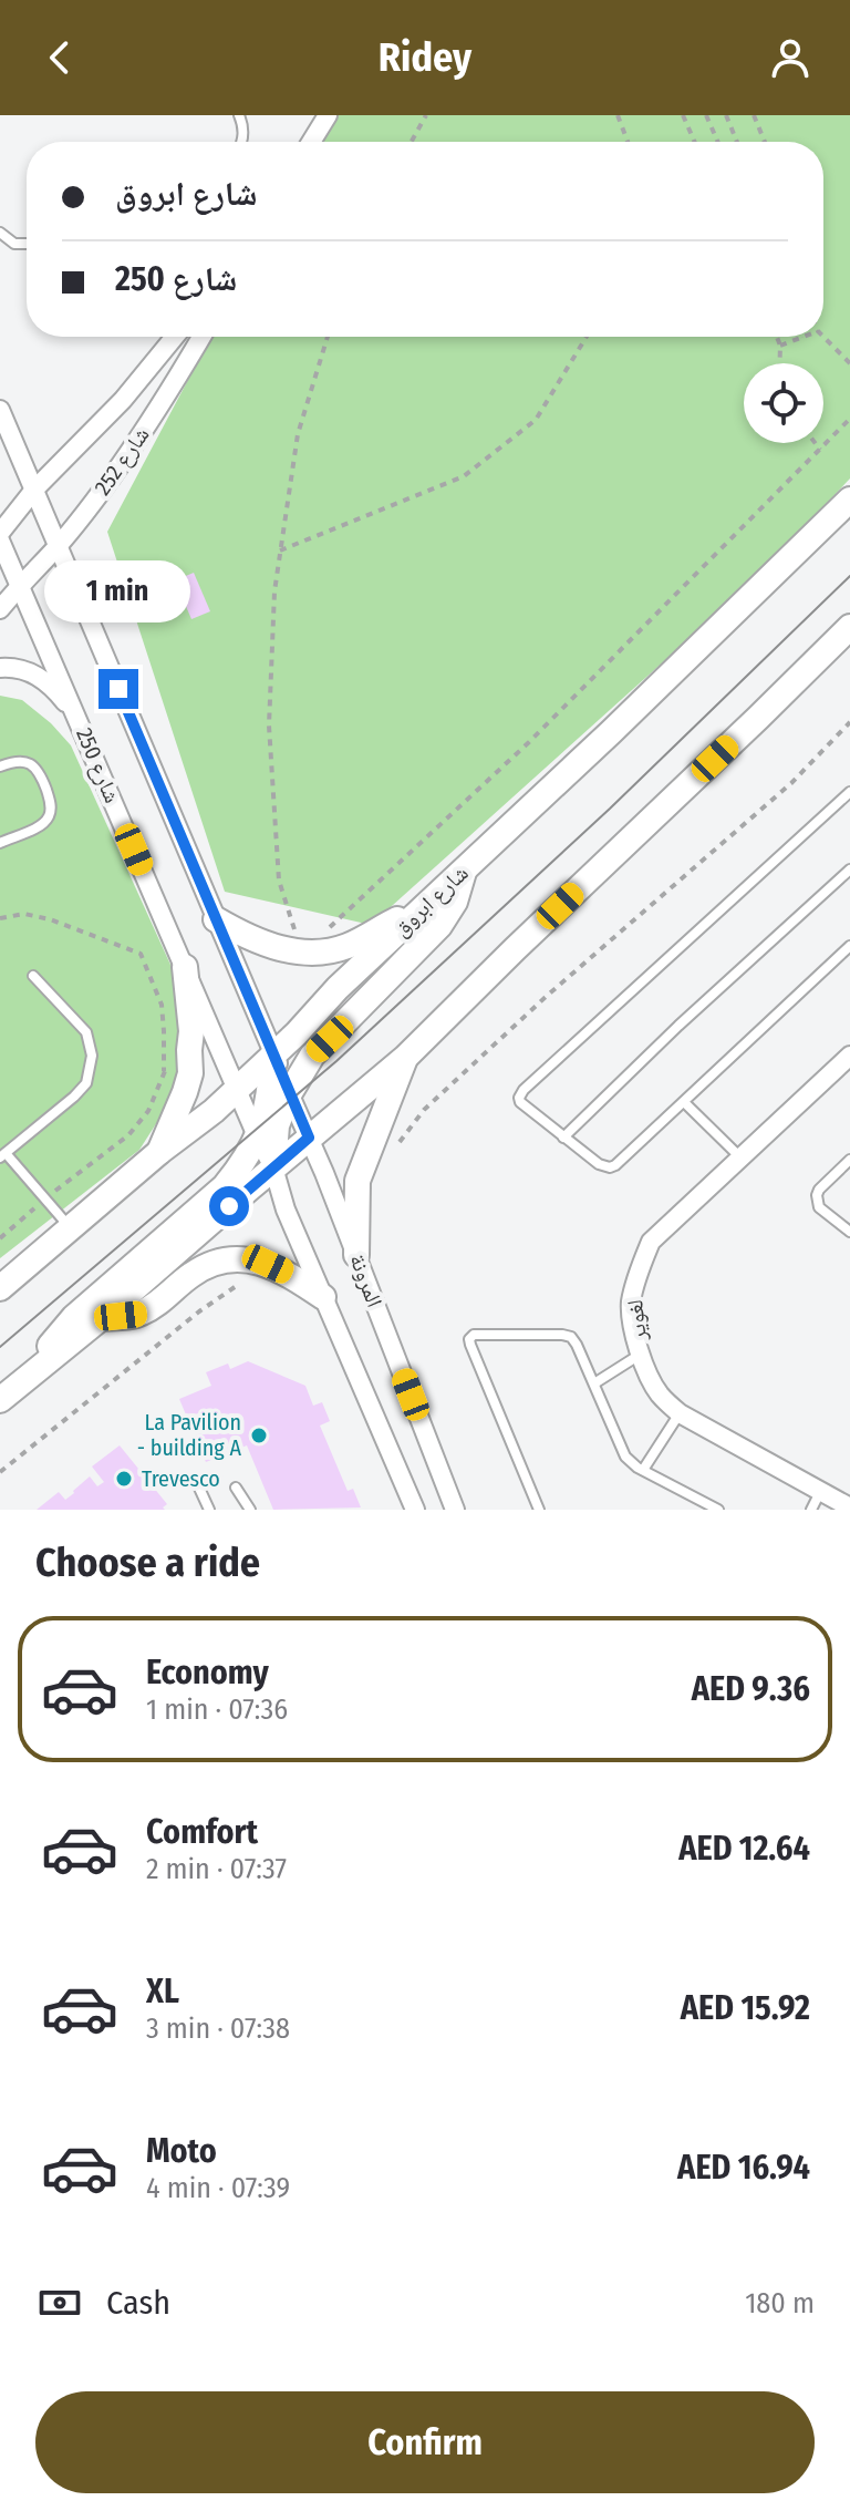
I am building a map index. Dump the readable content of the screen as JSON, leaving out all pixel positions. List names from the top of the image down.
{
  "streets": {
    "street": [
      "شارع 252",
      "شارع 250",
      "شارع ابروق",
      "المرونة",
      "لغوير"
    ]
  },
  "crossings": [
    ["شارع 252", "شارع 250"],
    ["شارع 250", "شارع ابروق"],
    ["شارع 250", "المرونة"],
    ["شارع ابروق", "المرونة"]
  ],
  "places": ["La Pavilion - building A", "Trevesco"],
  "page": {
    "header": "Ridey",
    "banner": ["شارع ابروق", "شارع 250"],
    "bubble": "1 min",
    "heading": "Choose a ride",
    "list": [
      {
        "name": "Economy",
        "note": "1 min · 07:36",
        "value": "AED 9.36"
      },
      {
        "name": "Comfort",
        "note": "2 min · 07:37",
        "value": "AED 12.64"
      },
      {
        "name": "XL",
        "note": "3 min · 07:38",
        "value": "AED 15.92"
      },
      {
        "name": "Moto",
        "note": "4 min · 07:39",
        "value": "AED 16.94"
      }
    ],
    "pay": ["Cash", "180 m"],
    "buttons": "Confirm"
  }
}
